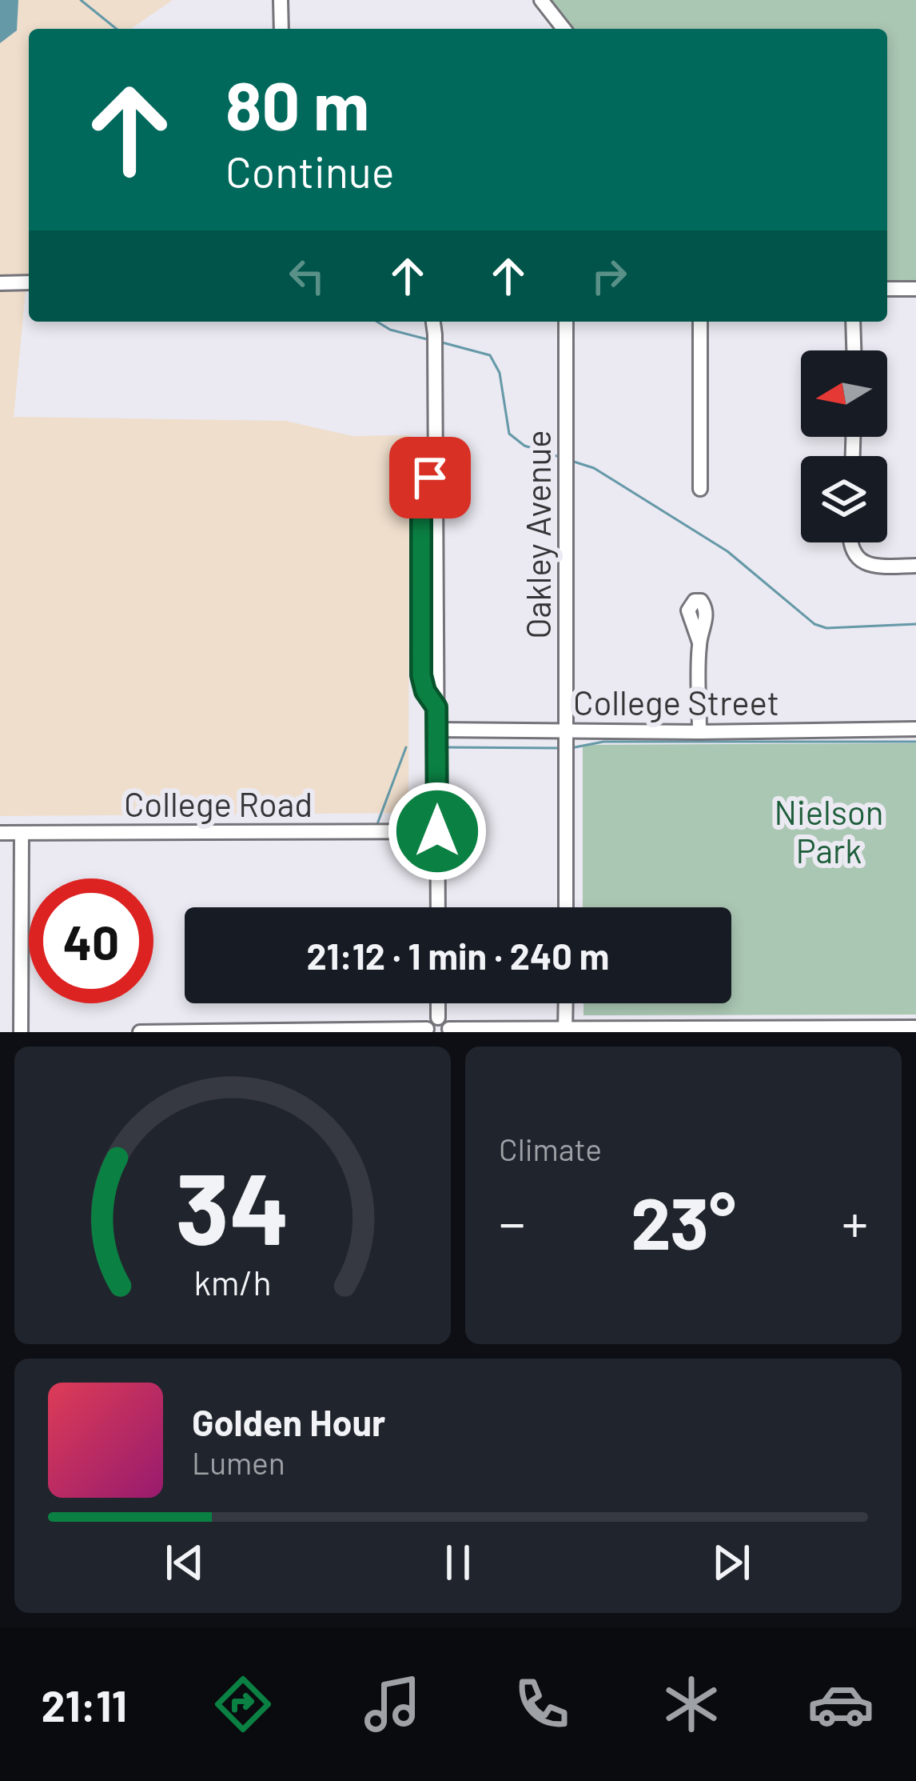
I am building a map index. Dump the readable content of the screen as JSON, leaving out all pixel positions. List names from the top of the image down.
{
  "streets": {
    "street": ["Oakley Avenue", "College Street", "College Road"]
  },
  "crossings": [
    ["Oakley Avenue", "College Street"]
  ],
  "parks": ["Nielson Park"],
  "north": "left",
  "page": {
    "turn": ["80 m", "Continue"],
    "limit": "40",
    "trip": "21:12 · 1 min · 240 m",
    "tile": "Climate",
    "heat": ["−", "23°", "+"],
    "song": ["Golden Hour", "Lumen"],
    "tabs": "21:11",
    "gauge": ["34", "km/h"]
  }
}
